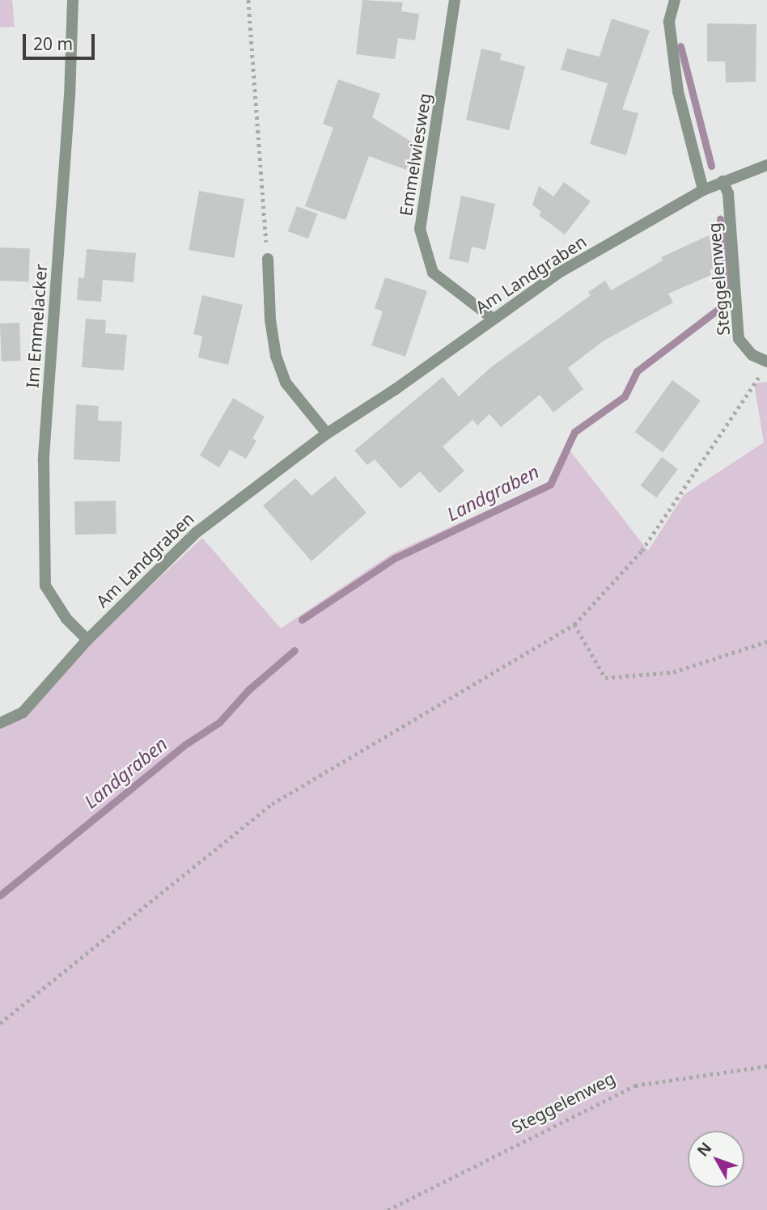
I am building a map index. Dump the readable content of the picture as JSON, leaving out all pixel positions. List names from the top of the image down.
{
  "streets": {
    "street": [
      "Emmelwiesweg",
      "Am Landgraben",
      "Steggelenweg",
      "Im Emmelacker"
    ]
  },
  "crossings": [
    ["Emmelwiesweg", "Am Landgraben"],
    ["Am Landgraben", "Steggelenweg"],
    ["Am Landgraben", "Im Emmelacker"]
  ],
  "water": ["Landgraben"],
  "scale_bar": "20 m",
  "north": "top left"
}
